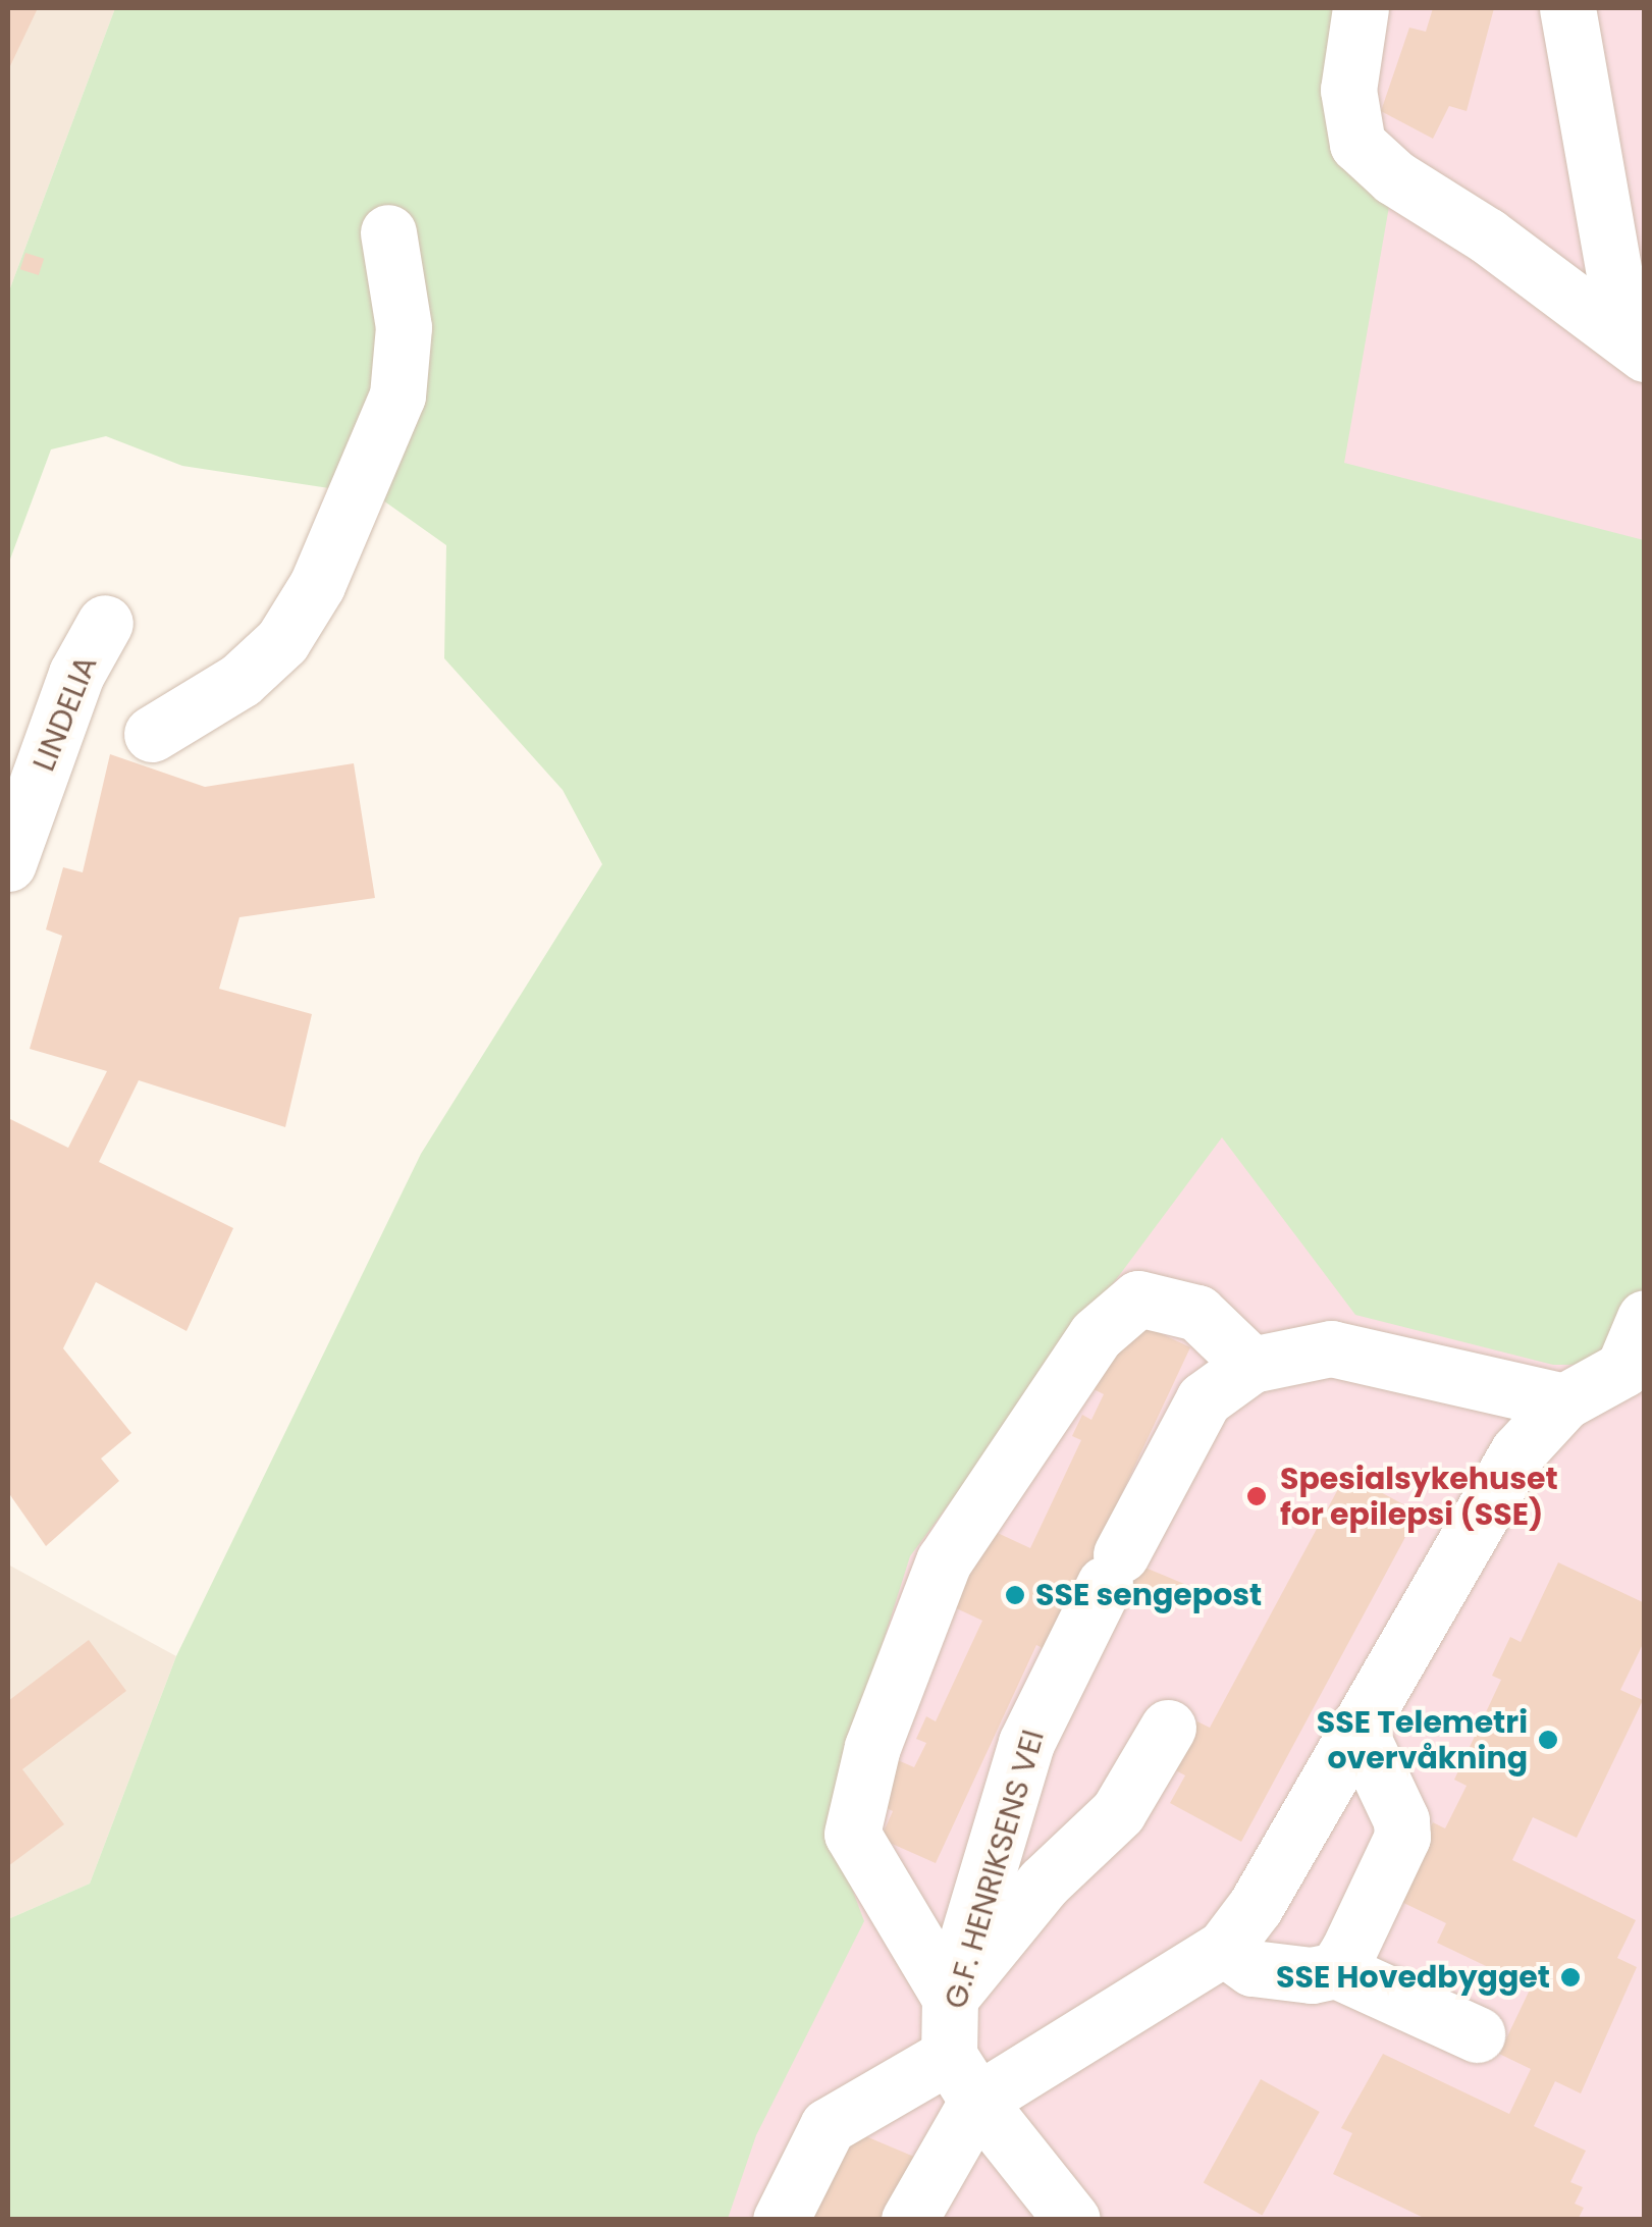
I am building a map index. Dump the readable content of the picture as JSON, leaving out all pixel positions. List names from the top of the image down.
{
  "streets": {
    "street": ["LINDELIA", "G.F. HENRIKSENS VEI"]
  },
  "places": [
    "Spesialsykehuset for epilepsi (SSE)",
    "SSE sengepost",
    "SSE Telemetri overvåkning",
    "SSE Hovedbygget"
  ]
}
